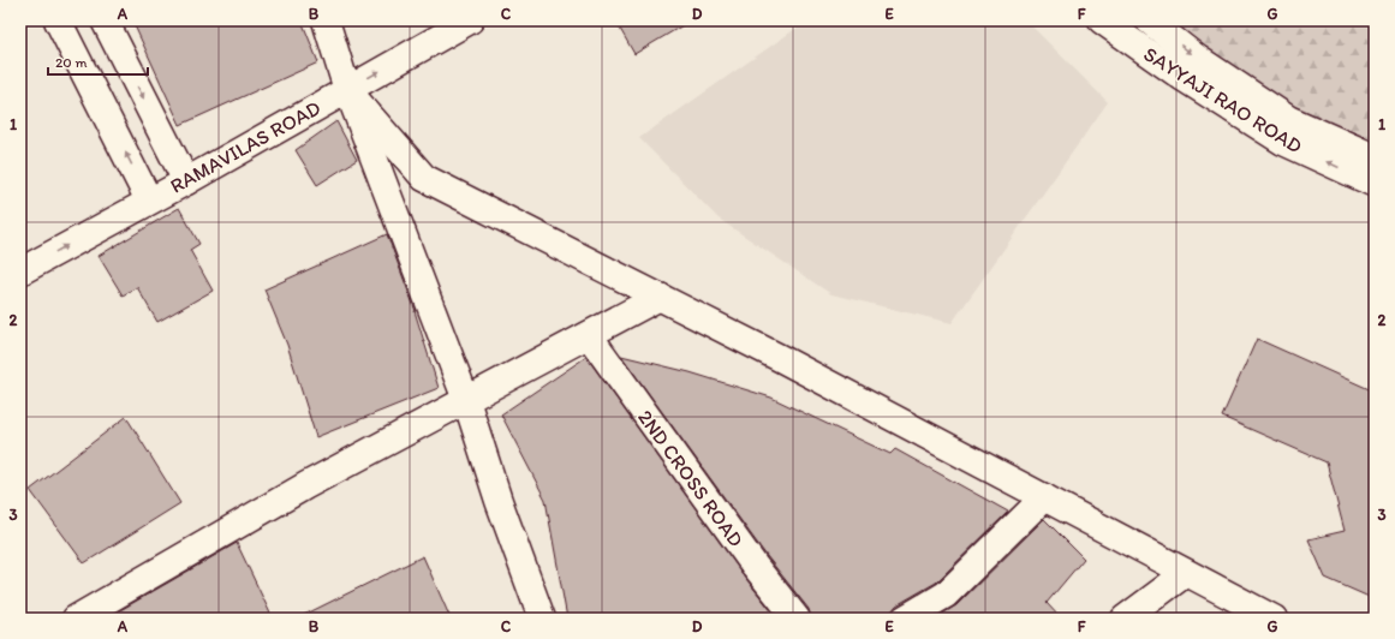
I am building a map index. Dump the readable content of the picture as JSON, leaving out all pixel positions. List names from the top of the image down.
{
  "streets": {
    "street": ["SAYYAJI RAO ROAD", "RAMAVILAS ROAD", "2ND CROSS ROAD"]
  },
  "one_way": ["RAMAVILAS ROAD"],
  "scale_bar": "20 m",
  "grid": {
    "columns": [
      "A",
      "B",
      "C",
      "D",
      "E",
      "F",
      "G"
    ],
    "rows": ["1", "2", "3"]
  }
}
